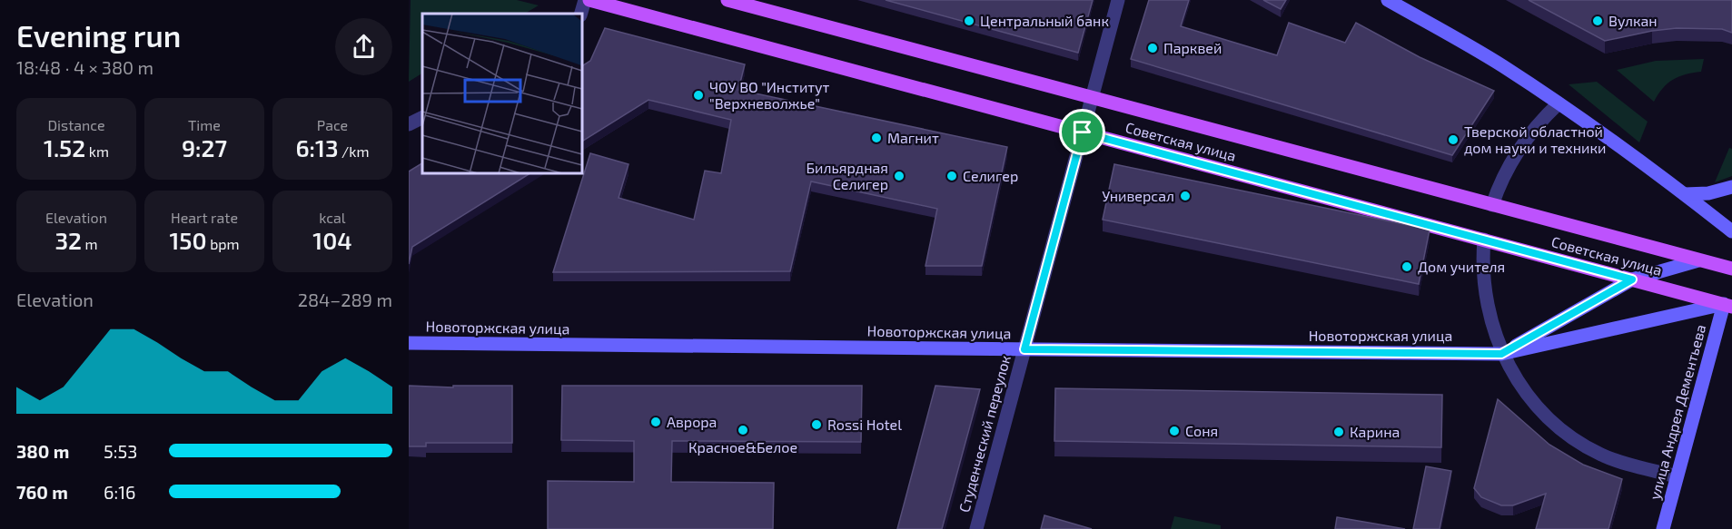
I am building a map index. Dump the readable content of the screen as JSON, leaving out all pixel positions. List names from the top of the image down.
{
  "streets": {
    "main road": ["Советская улица", "Новоторжская улица", "улица Андрея Дементьева"],
    "street": ["Студенческий переулок"]
  },
  "crossings": [
    ["Советская улица", "Новоторжская улица"],
    ["Советская улица", "улица Андрея Дементьева"],
    ["Советская улица", "Студенческий переулок"],
    ["Новоторжская улица", "улица Андрея Дементьева"],
    ["Новоторжская улица", "Студенческий переулок"]
  ],
  "places": [
    "Центральный банк",
    "Вулкан",
    "Парквей",
    "ЧОУ ВО \"Институт \"Верхневолжье\"",
    "Магнит",
    "Тверской областной дом науки и техники",
    "Бильярдная Селигер",
    "Селигер",
    "Универсал",
    "Дом учителя",
    "Аврора",
    "Rossi Hotel",
    "Красное&Белое",
    "Соня",
    "Карина"
  ],
  "page": {
    "heading": ["Evening run", "18:48 · 4 × 380 m"],
    "stats": [
      ["Distance", "1.52 km"],
      ["Time", "9:27"],
      ["Pace", "6:13 /km"],
      ["Elevation", "32 m"],
      ["Heart rate", "150 bpm"],
      ["kcal", "104"]
    ],
    "chart": ["Elevation", "284–289 m"],
    "list": [
      {
        "name": "380 m",
        "note": "5:53"
      },
      {
        "name": "760 m",
        "note": "6:16"
      }
    ]
  }
}
